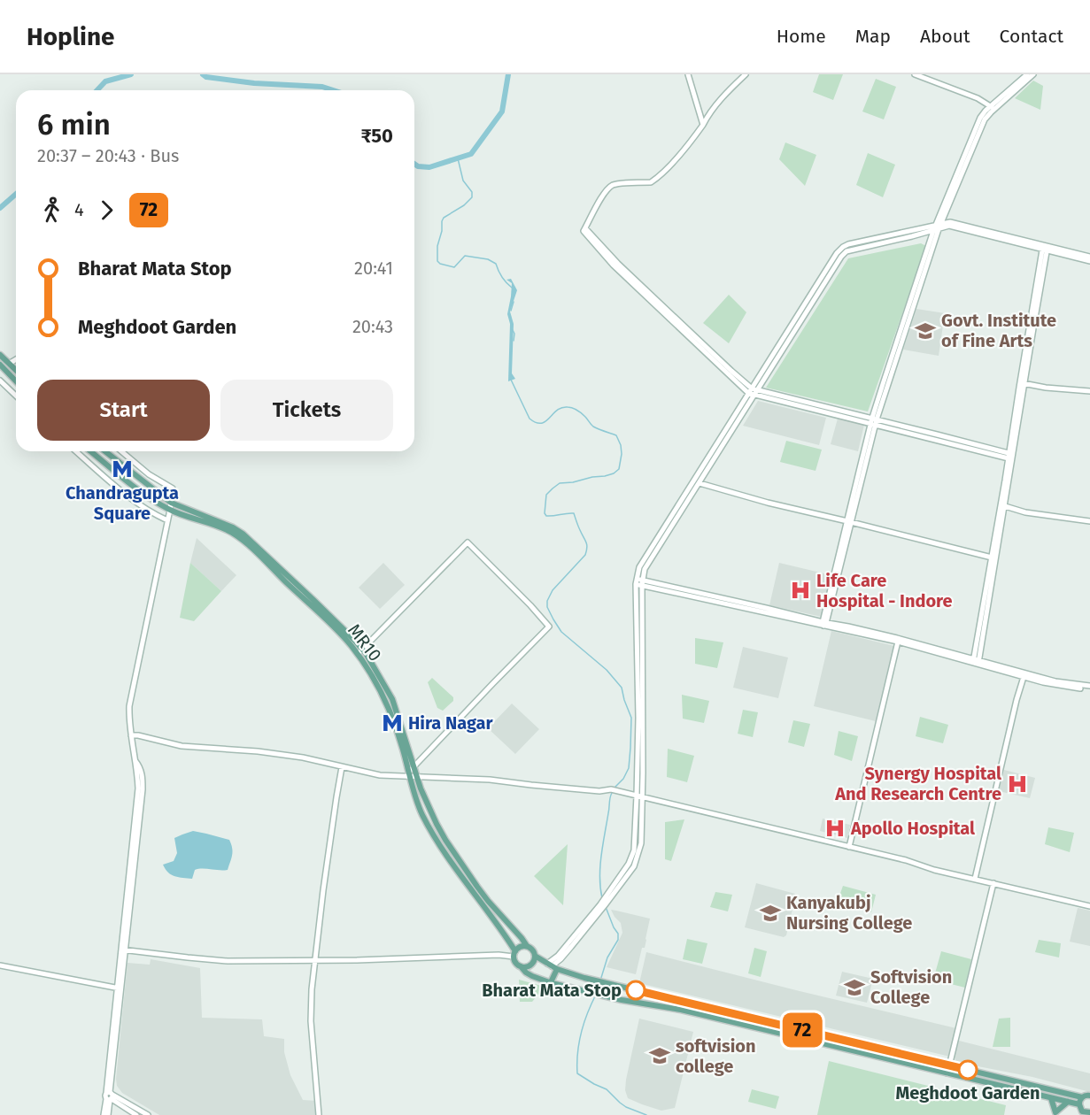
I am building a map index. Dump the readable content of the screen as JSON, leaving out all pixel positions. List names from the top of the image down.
{
  "streets": {
    "main road": ["MR10"]
  },
  "places": {
    "school or university": [
      "Govt. Institute of Fine Arts",
      "Kanyakubj Nursing College",
      "Softvision College",
      "softvision college"
    ],
    "metro station": ["Chandragupta Square", "Hira Nagar"],
    "hospital": ["Life Care Hospital - Indore", "Synergy Hospital And Research Centre", "Apollo Hospital"],
    "other": ["Bharat Mata Stop", "Meghdoot Garden"]
  },
  "lines": ["bus line 72"],
  "page": {
    "header": "Hopline",
    "nav": [
      "Home",
      "Map",
      "About",
      "Contact"
    ],
    "on_map": "72",
    "heading": ["6 min", "20:37 – 20:43 · Bus", "₹50"],
    "legs": ["4", "72"],
    "list": [
      {
        "name": "Bharat Mata Stop",
        "value": "20:41"
      },
      {
        "name": "Meghdoot Garden",
        "value": "20:43"
      }
    ],
    "buttons": ["Start", "Tickets"]
  }
}
